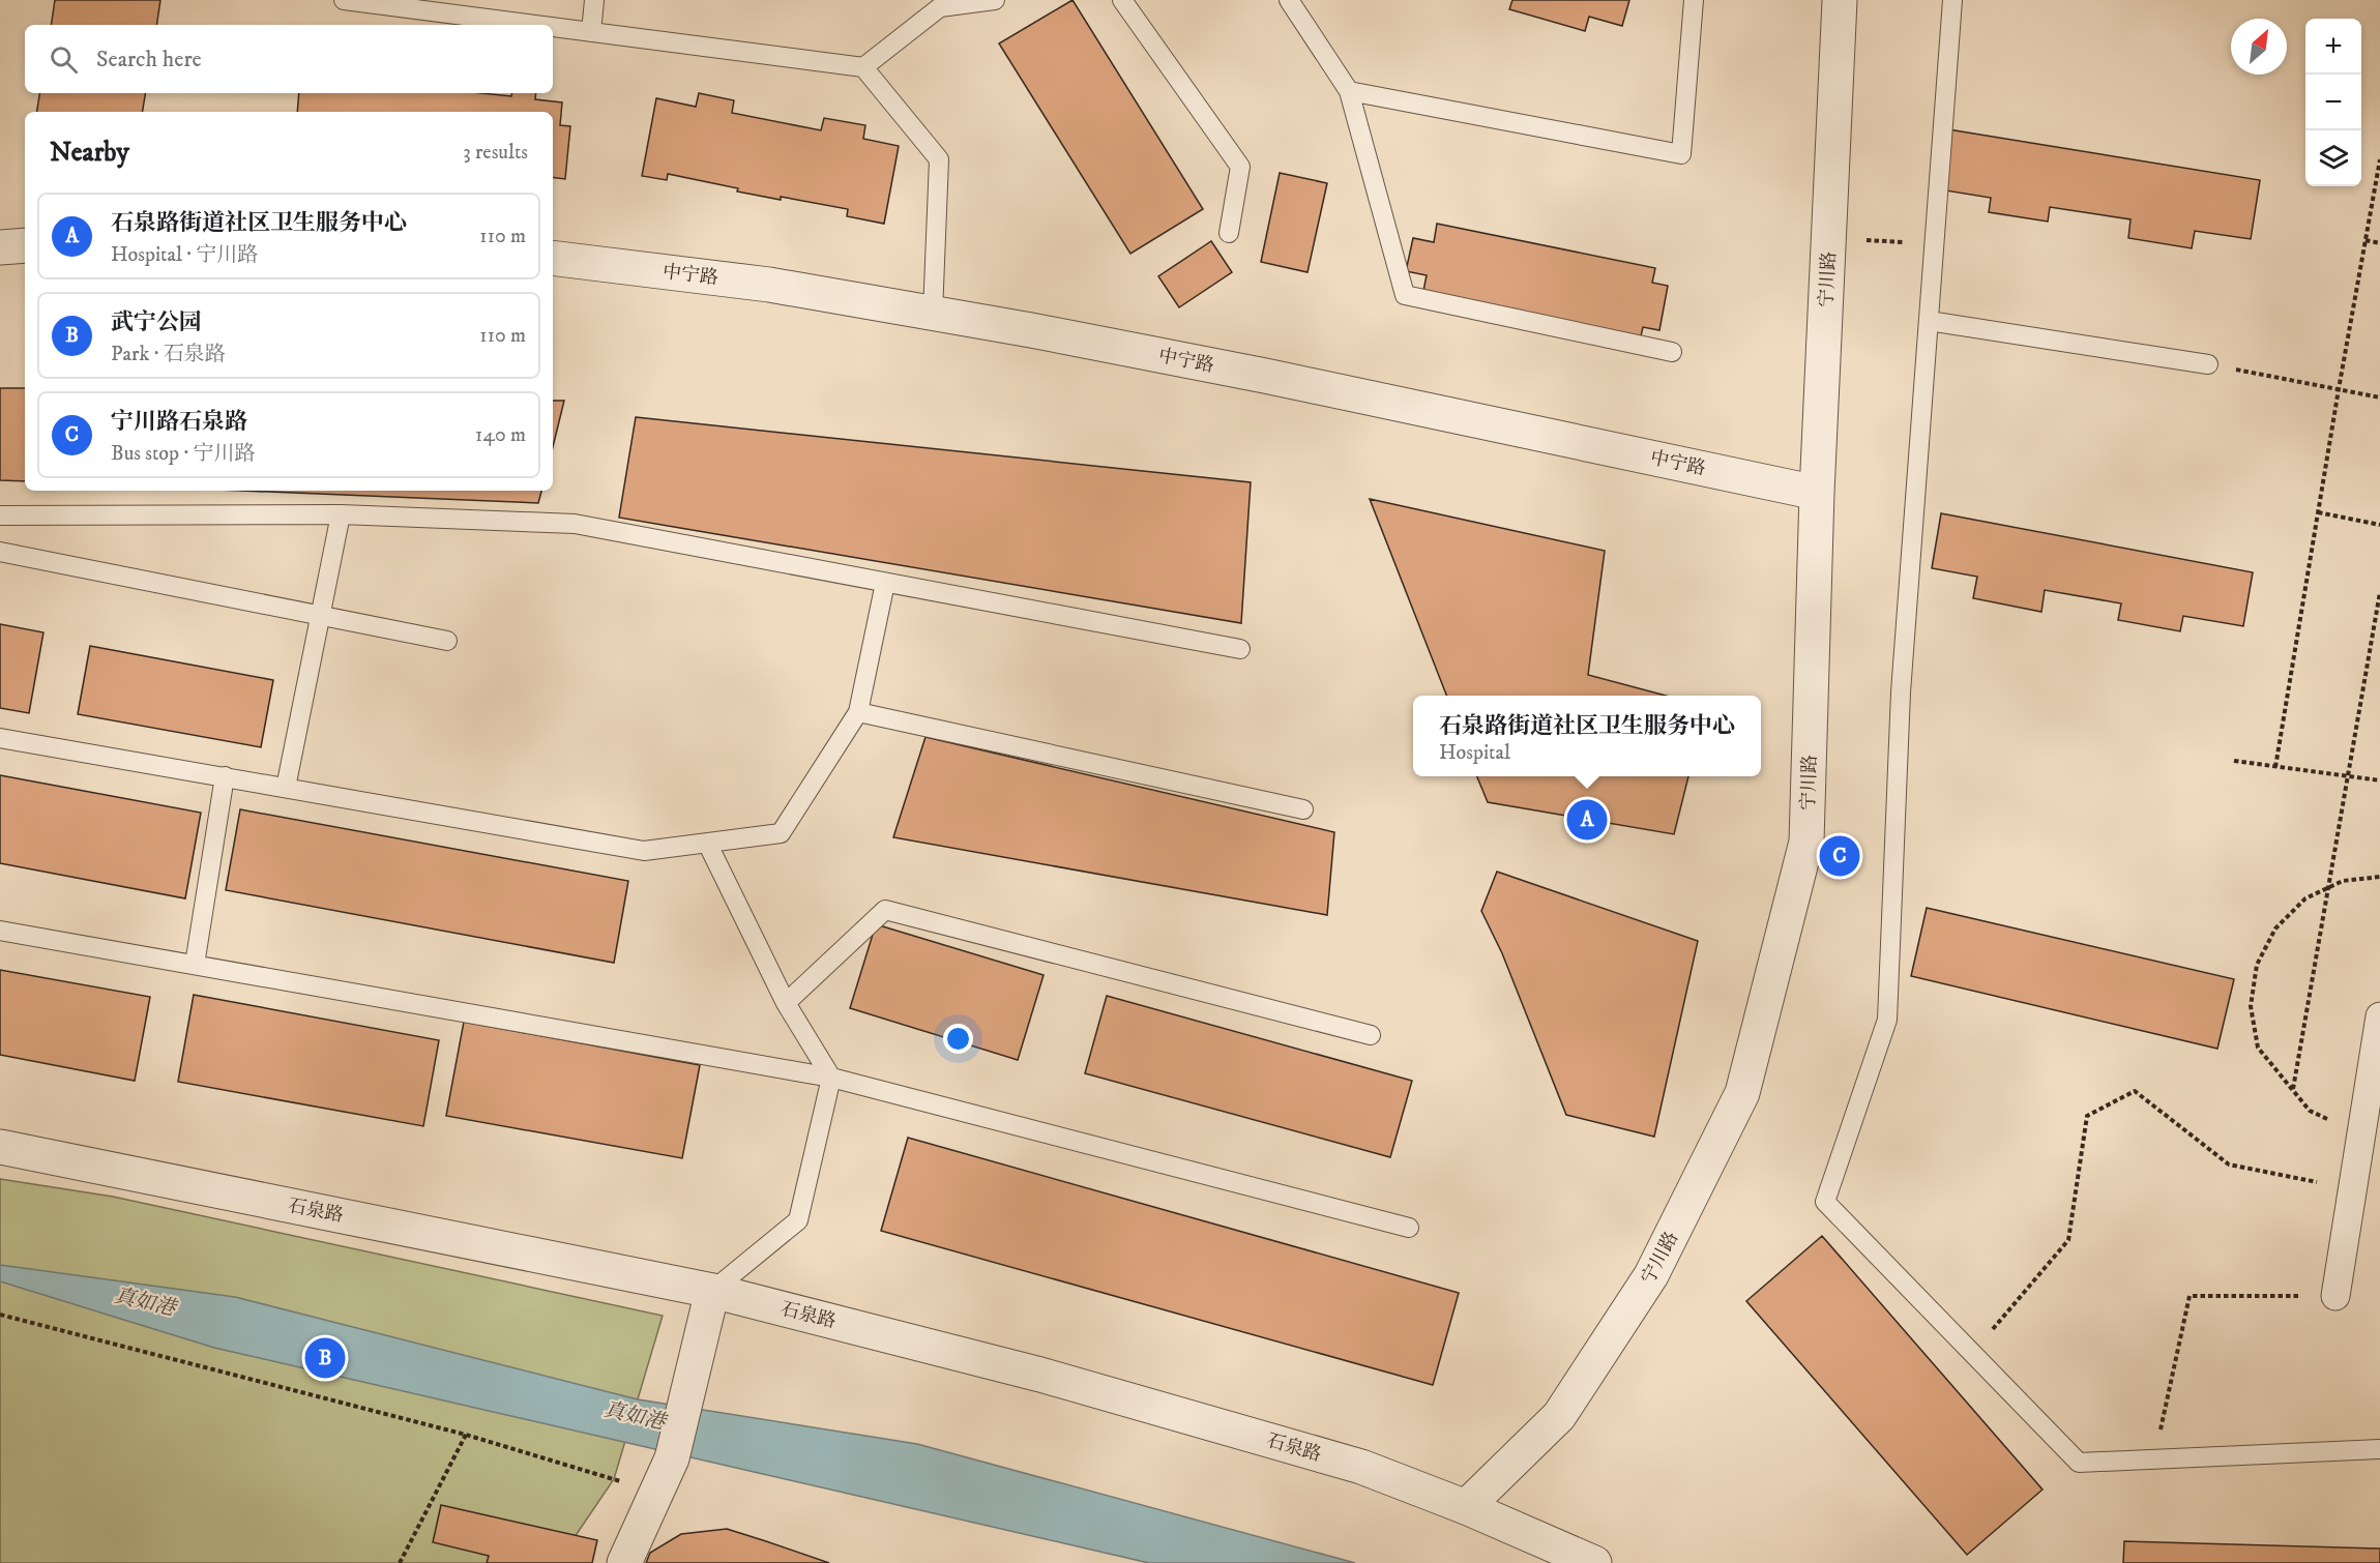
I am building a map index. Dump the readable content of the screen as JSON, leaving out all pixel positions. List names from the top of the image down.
{
  "streets": {
    "street": ["中宁路", "宁川路", "石泉路"]
  },
  "crossings": [
    ["中宁路", "宁川路"],
    ["宁川路", "石泉路"]
  ],
  "water": ["真如港"],
  "north": "top right",
  "page": {
    "map_buttons": ["+", "−"],
    "search": "Search here",
    "heading": ["Nearby", "3 results"],
    "list": [
      {
        "mark": "A",
        "name": "石泉路街道社区卫生服务中心",
        "note": "Hospital · 宁川路",
        "value": "110 m"
      },
      {
        "mark": "B",
        "name": "武宁公园",
        "note": "Park · 石泉路",
        "value": "110 m"
      },
      {
        "mark": "C",
        "name": "宁川路石泉路",
        "note": "Bus stop · 宁川路",
        "value": "140 m"
      }
    ],
    "popup": ["石泉路街道社区卫生服务中心", "Hospital"],
    "pins": ["A", "C", "B"]
  }
}
